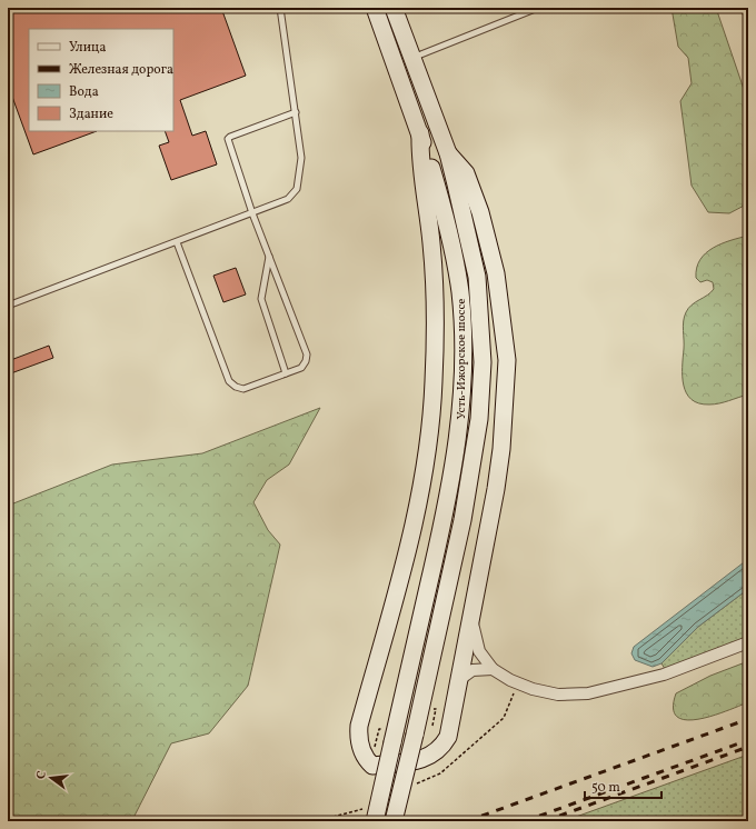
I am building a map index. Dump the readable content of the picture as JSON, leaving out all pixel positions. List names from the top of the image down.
{
  "streets": {
    "street": ["Усть-Ижорское шоссе"]
  },
  "legend": [
    "Улица",
    "Железная дорога",
    "Вода",
    "Здание"
  ],
  "scale_bar": "50 m",
  "north": "left"
}
